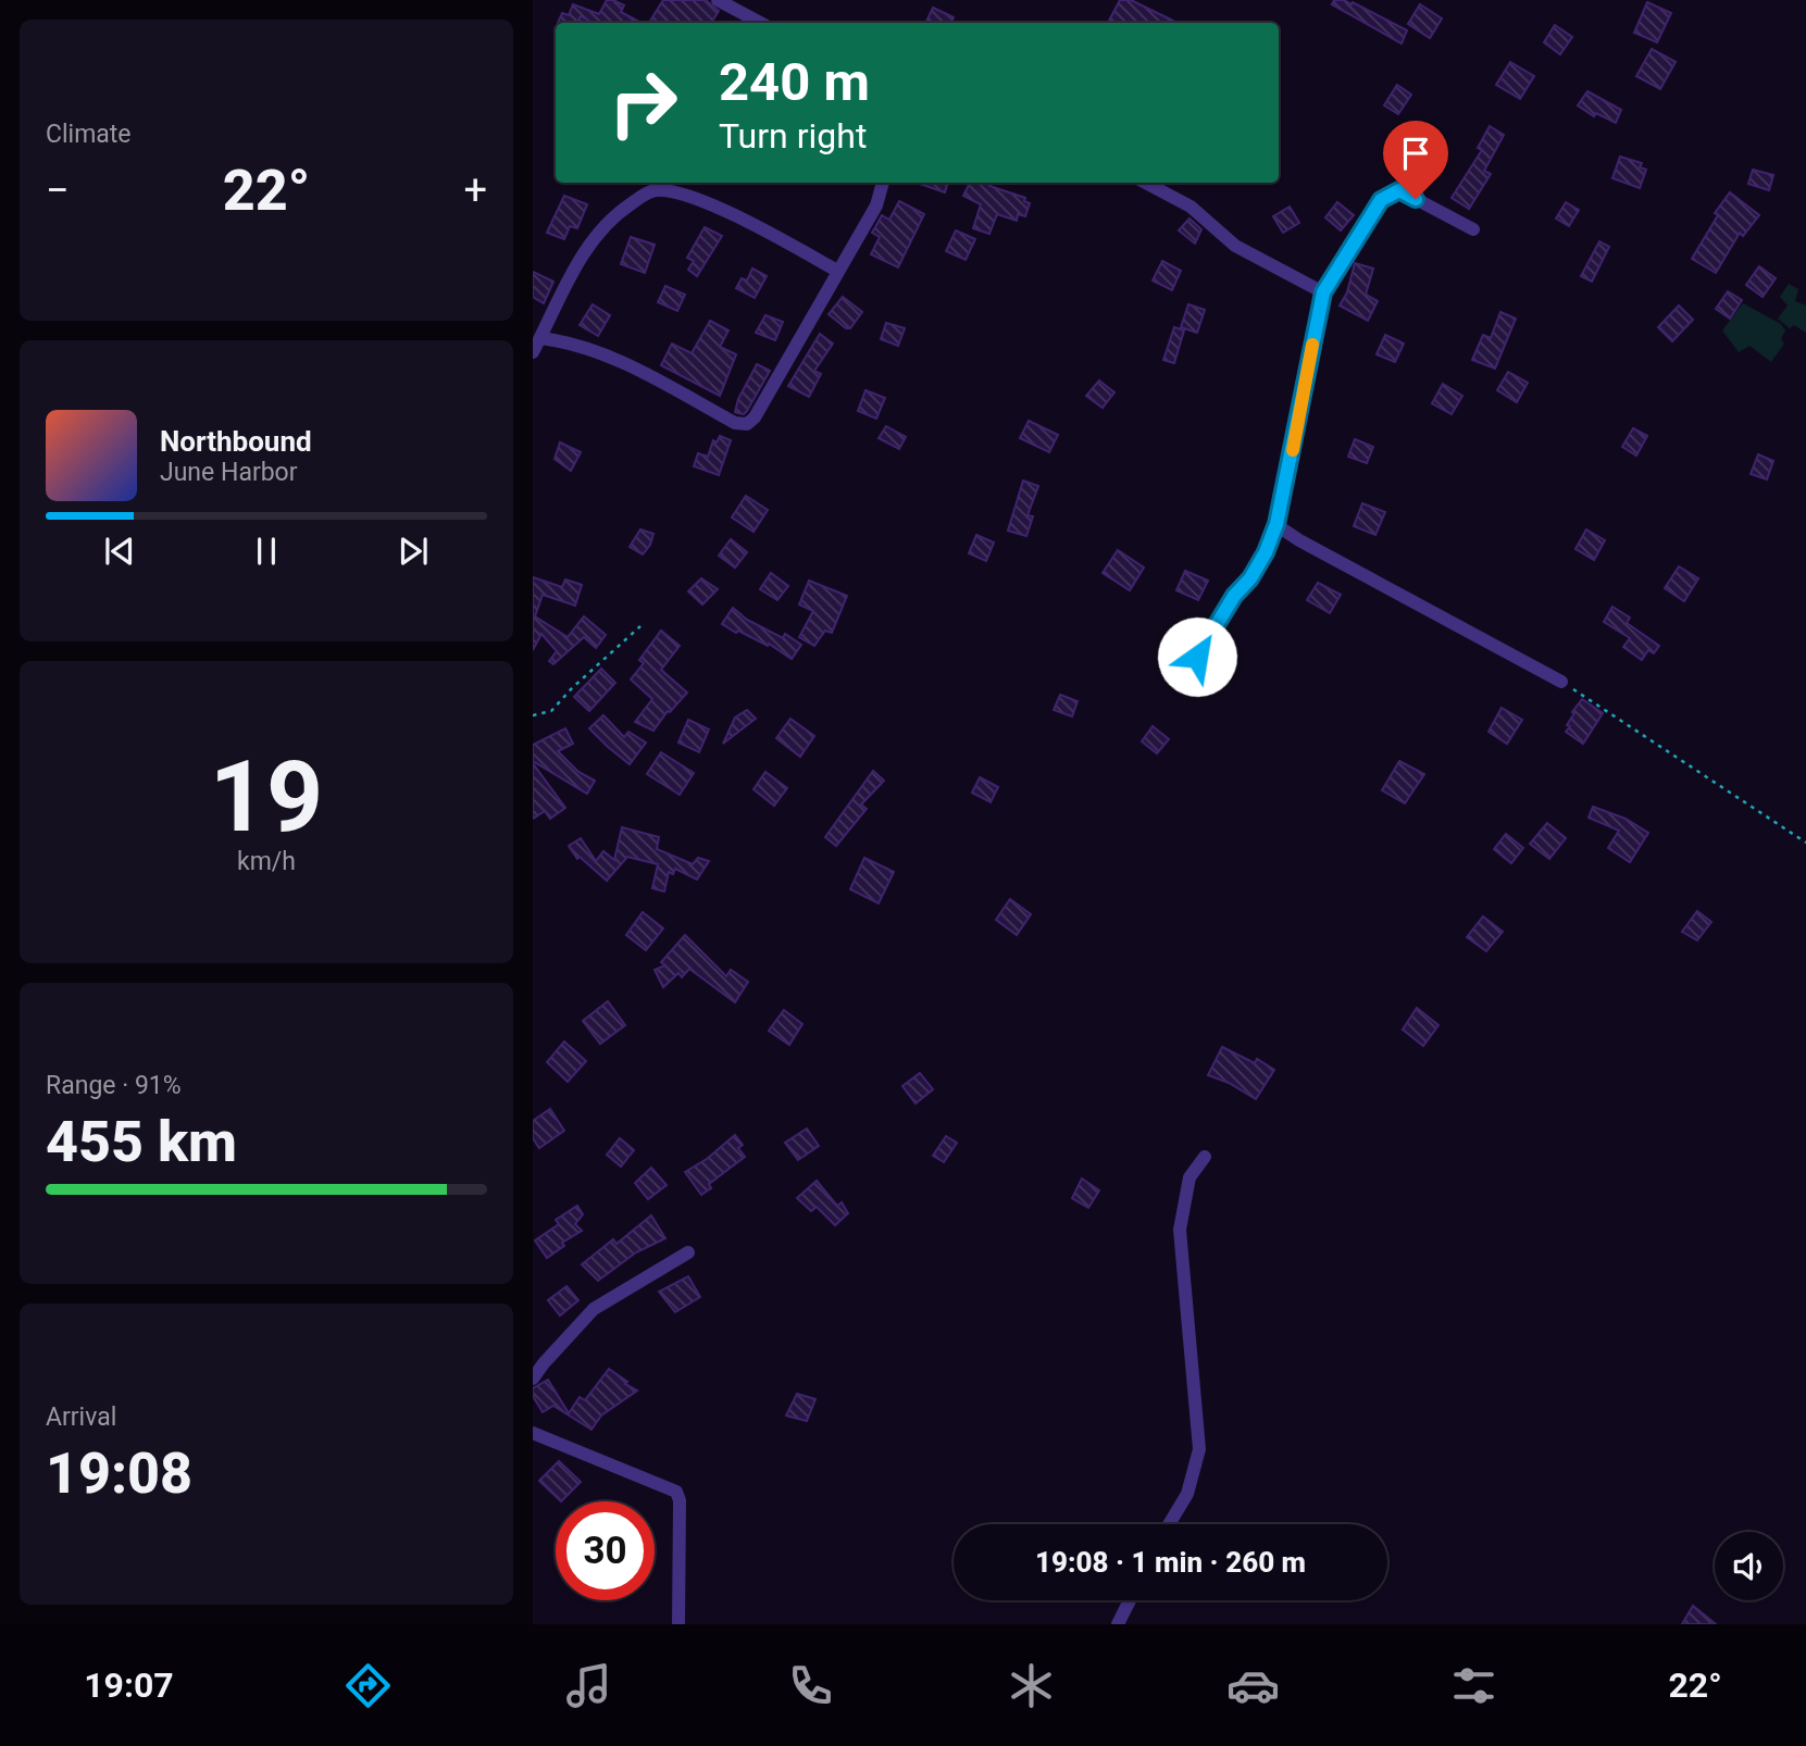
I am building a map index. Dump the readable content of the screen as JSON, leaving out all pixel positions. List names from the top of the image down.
{
  "page": {
    "tile": [
      "Climate",
      ["19", "km/h"],
      ["Range · 91%", "455 km"],
      ["Arrival", "19:08"]
    ],
    "turn": ["240 m", "Turn right"],
    "heat": ["−", "22°", "+"],
    "song": ["Northbound", "June Harbor"],
    "limit": "30",
    "trip": "19:08 · 1 min · 260 m",
    "tabs": ["19:07", "22°"]
  }
}
